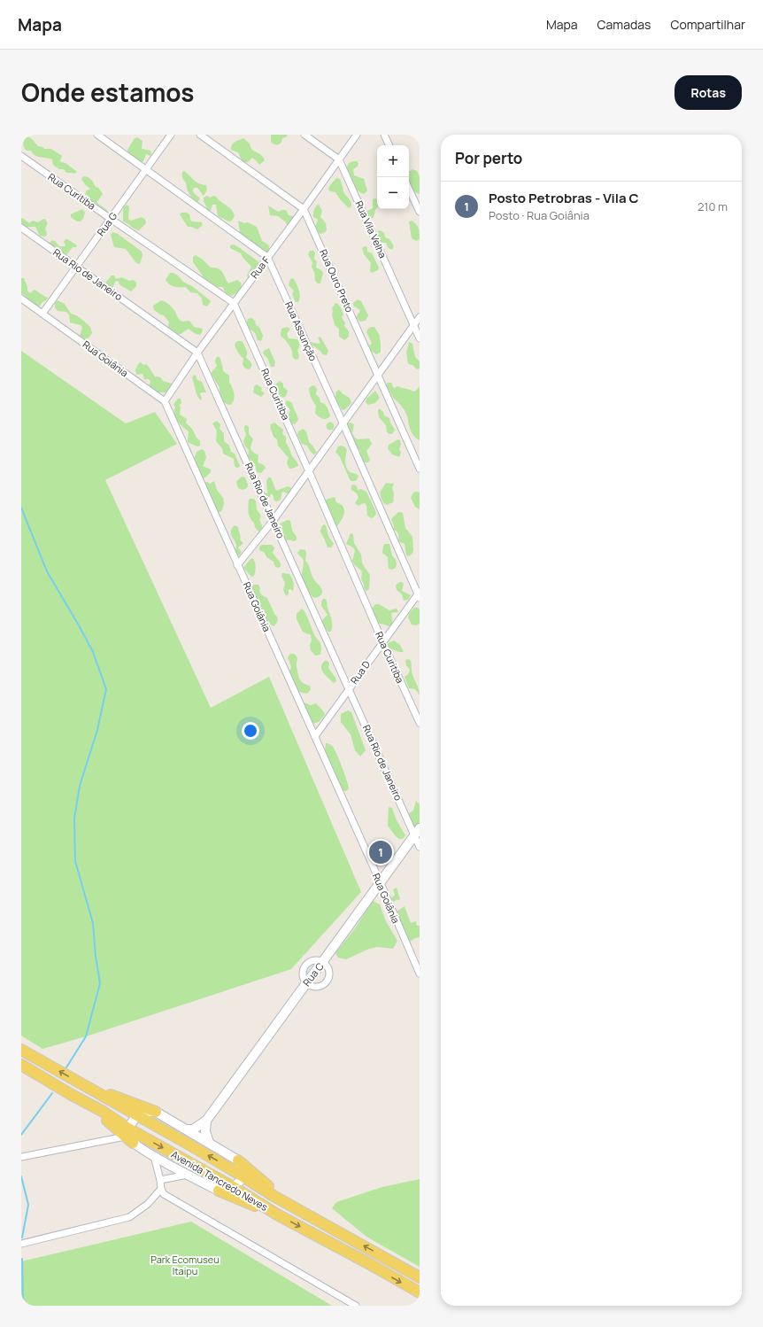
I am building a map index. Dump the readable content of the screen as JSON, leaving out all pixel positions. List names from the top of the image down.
{
  "streets": {
    "main road": ["Avenida Tancredo Neves"],
    "street": [
      "Rua Curitiba",
      "Rua G",
      "Rua Vila Velha",
      "Rua F",
      "Rua Rio de Janeiro",
      "Rua Ouro Preto",
      "Rua Assunção",
      "Rua Goiânia",
      "Rua D",
      "Rua C"
    ]
  },
  "crossings": [
    ["Rua Curitiba", "Rua G"],
    ["Rua Curitiba", "Rua F"],
    ["Rua Curitiba", "Rua D"],
    ["Rua G", "Rua Rio de Janeiro"],
    ["Rua G", "Rua Assunção"],
    ["Rua G", "Rua Goiânia"],
    ["Rua Vila Velha", "Rua F"],
    ["Rua F", "Rua Rio de Janeiro"],
    ["Rua F", "Rua Ouro Preto"],
    ["Rua F", "Rua Assunção"],
    ["Rua F", "Rua Goiânia"],
    ["Rua Rio de Janeiro", "Rua D"],
    ["Rua Rio de Janeiro", "Rua C"],
    ["Rua Assunção", "Rua D"],
    ["Rua Goiânia", "Rua D"],
    ["Rua Goiânia", "Rua C"]
  ],
  "parks": ["Park Ecomuseu Itaipu"],
  "page": {
    "header": "Mapa",
    "nav": ["Mapa", "Camadas", "Compartilhar"],
    "title": "Onde estamos",
    "buttons": "Rotas",
    "heading": "Por perto",
    "map_buttons": ["+", "−"],
    "list": [
      {
        "mark": "1",
        "name": "Posto Petrobras - Vila C",
        "note": "Posto · Rua Goiânia",
        "value": "210 m"
      }
    ],
    "pins": "1"
  }
}
